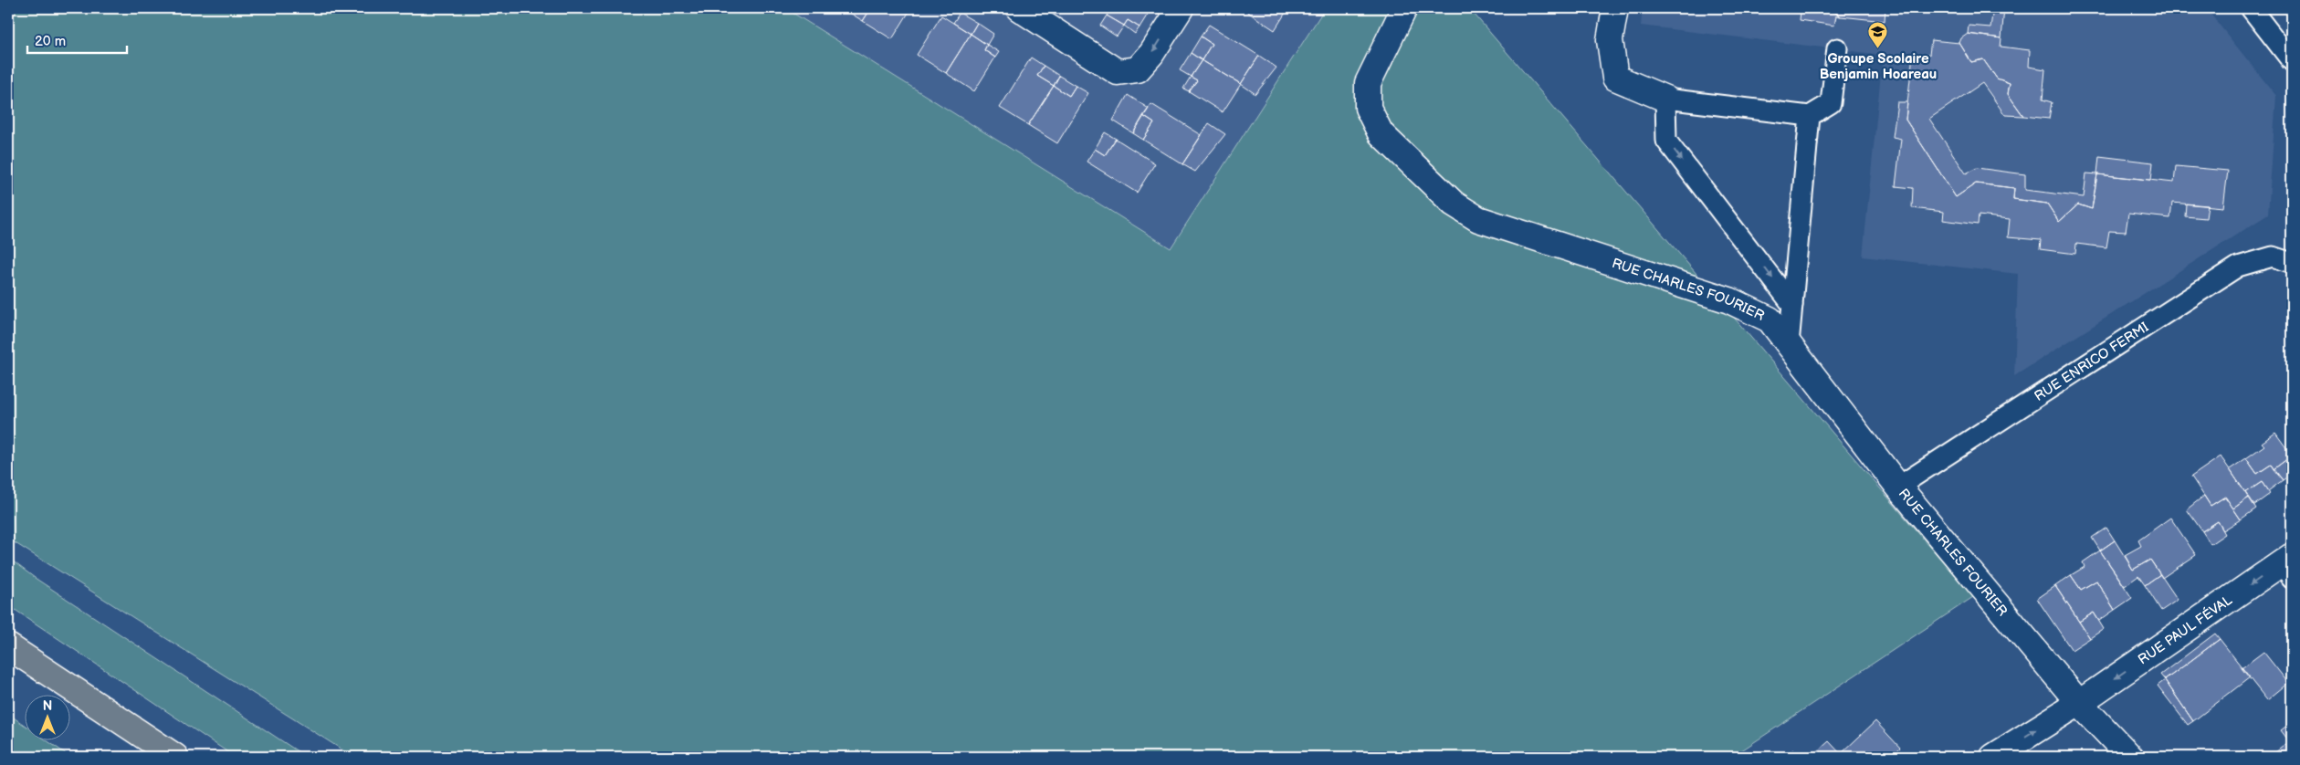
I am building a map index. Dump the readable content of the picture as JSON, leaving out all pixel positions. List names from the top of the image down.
{
  "streets": {
    "street": ["RUE CHARLES FOURIER", "RUE PAUL FÉVAL"],
    "lane": ["RUE ENRICO FERMI"]
  },
  "crossings": [
    ["RUE CHARLES FOURIER", "RUE ENRICO FERMI"],
    ["RUE CHARLES FOURIER", "RUE PAUL FÉVAL"]
  ],
  "places": {
    "school or university": ["Groupe Scolaire Benjamin Hoareau"]
  },
  "scale_bar": "20 m",
  "north": "top"
}
